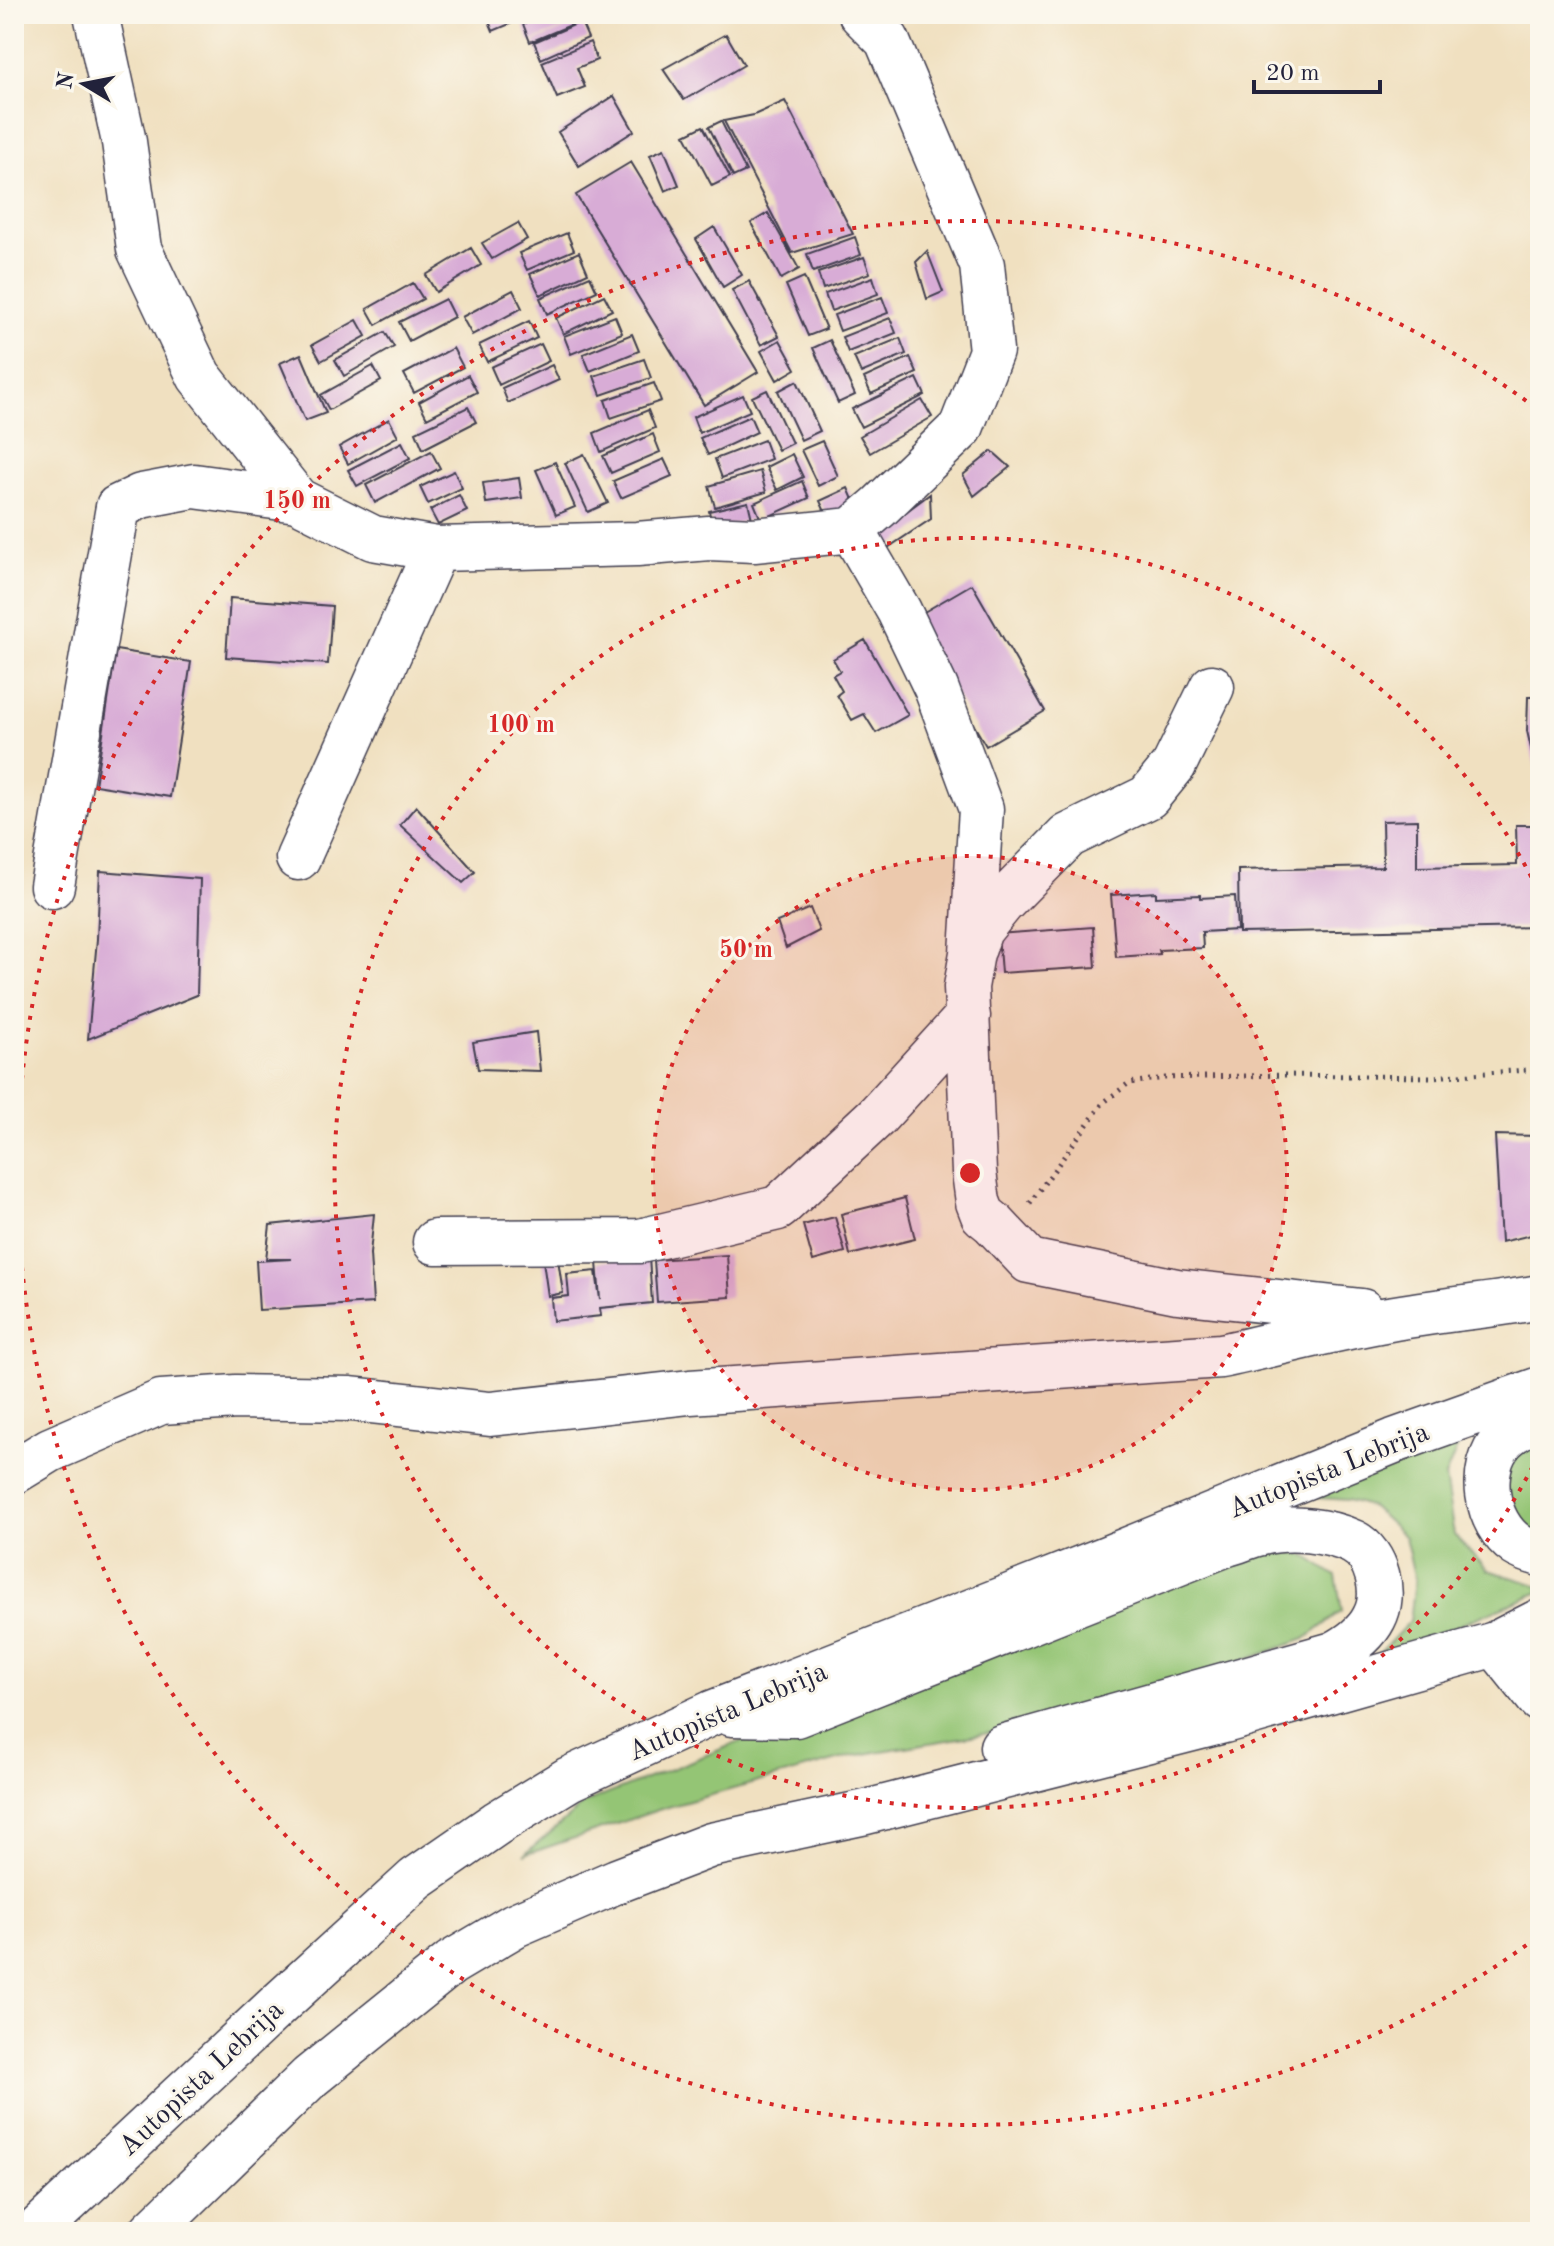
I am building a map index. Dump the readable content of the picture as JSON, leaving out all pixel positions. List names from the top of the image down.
{
  "streets": {
    "main road": ["Autopista Lebrija"]
  },
  "scale_bar": "20 m",
  "north": "left",
  "rings": ["150 m", "100 m", "50 m"]
}
